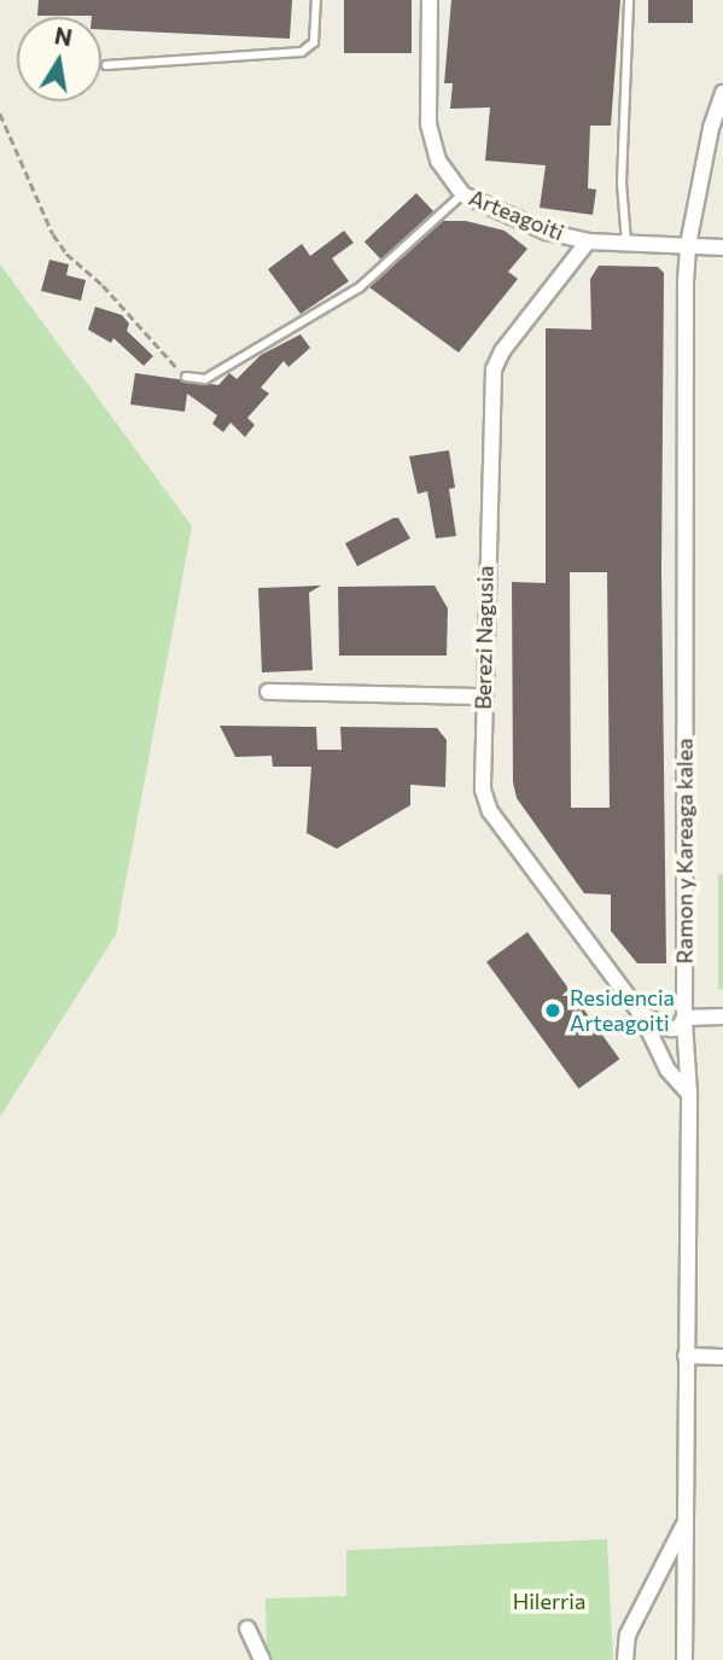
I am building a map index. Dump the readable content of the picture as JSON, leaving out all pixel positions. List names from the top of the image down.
{
  "streets": {
    "street": ["Arteagoiti", "Berezi Nagusia", "Ramon y Kareaga kalea"]
  },
  "crossings": [
    ["Arteagoiti", "Berezi Nagusia"],
    ["Arteagoiti", "Ramon y Kareaga kalea"],
    ["Berezi Nagusia", "Ramon y Kareaga kalea"]
  ],
  "parks": ["Hilerria"],
  "places": ["Residencia Arteagoiti"],
  "north": "top"
}
